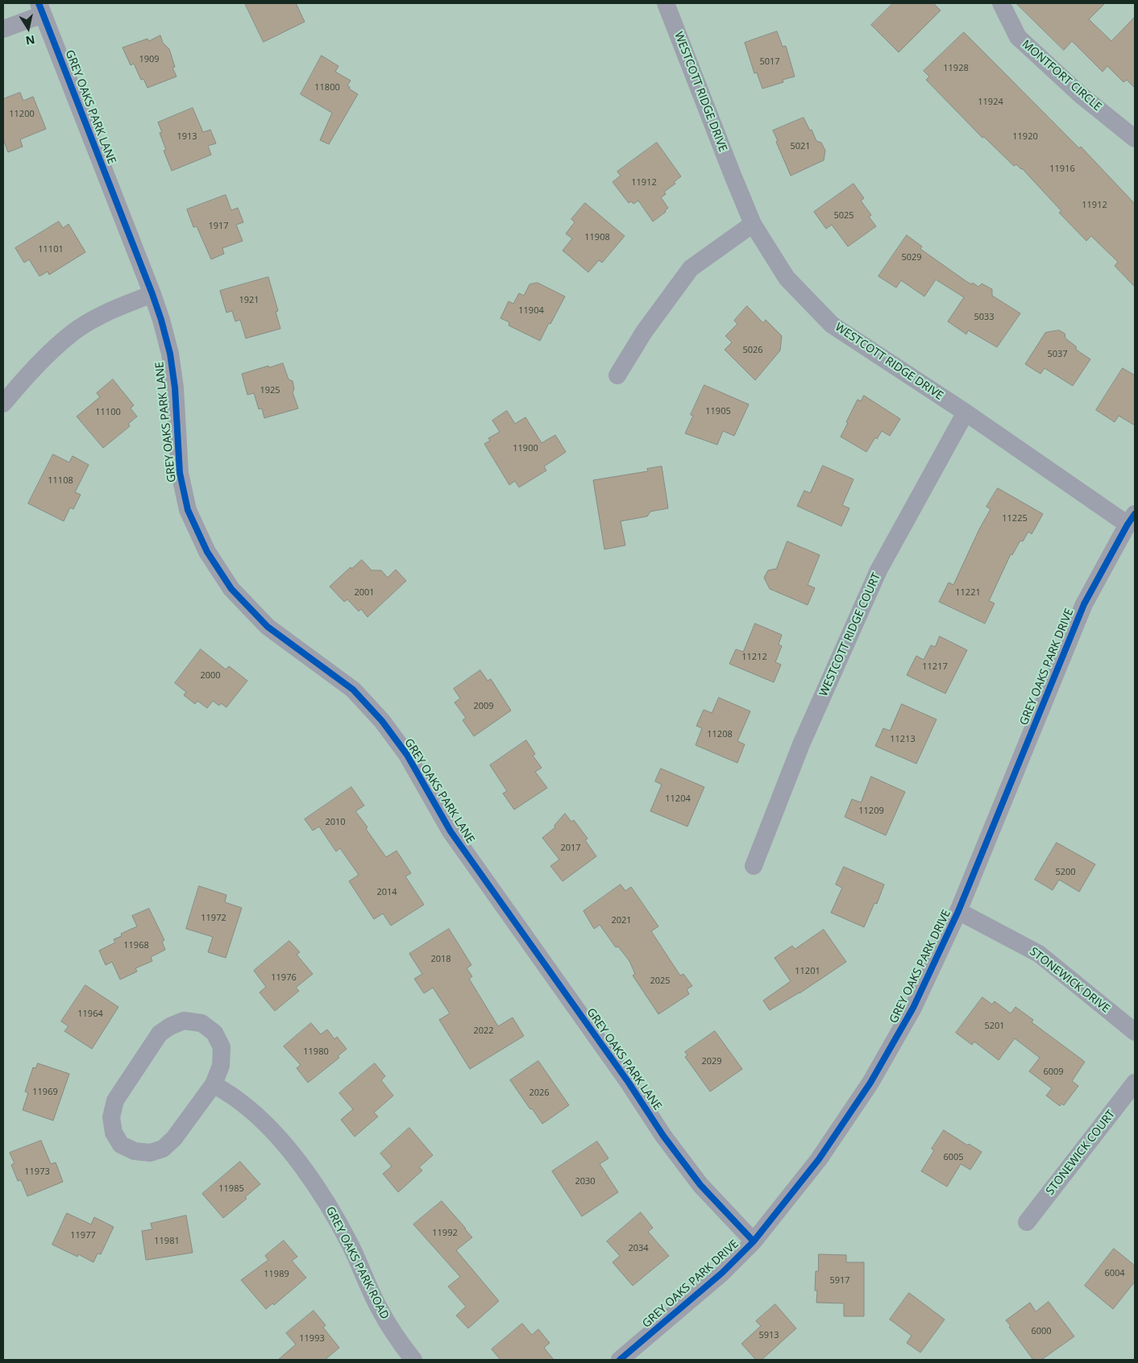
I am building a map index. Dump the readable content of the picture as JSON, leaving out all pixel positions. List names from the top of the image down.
{
  "streets": {
    "street": [
      "MONTFORT CIRCLE",
      "WESTCOTT RIDGE DRIVE",
      "GREY OAKS PARK LANE",
      "WESTCOTT RIDGE COURT",
      "GREY OAKS PARK DRIVE",
      "STONEWICK DRIVE",
      "STONEWICK COURT",
      "GREY OAKS PARK ROAD"
    ]
  },
  "crossings": [
    ["WESTCOTT RIDGE DRIVE", "WESTCOTT RIDGE COURT"],
    ["WESTCOTT RIDGE DRIVE", "GREY OAKS PARK DRIVE"],
    ["GREY OAKS PARK LANE", "GREY OAKS PARK DRIVE"],
    ["GREY OAKS PARK DRIVE", "STONEWICK DRIVE"]
  ],
  "house_numbers": [
    "1909",
    "5017",
    "11928",
    "11800",
    "11924",
    "11200",
    "1913",
    "11920",
    "5021",
    "11916",
    "11912",
    "11912",
    "5025",
    "1917",
    "11908",
    "11101",
    "5029",
    "1921",
    "11904",
    "5033",
    "5026",
    "5037",
    "1925",
    "11905",
    "11100",
    "11900",
    "11108",
    "11225",
    "2001",
    "11221",
    "11212",
    "11217",
    "2000",
    "2009",
    "11208",
    "11213",
    "11204",
    "11209",
    "2010",
    "2017",
    "5200",
    "2014",
    "11972",
    "2021",
    "11968",
    "2018",
    "11201",
    "11976",
    "2025",
    "11964",
    "5201",
    "2022",
    "11980",
    "2029",
    "6009",
    "11969",
    "2026",
    "6005",
    "11973",
    "2030",
    "11985",
    "11992",
    "11977",
    "11981",
    "2034",
    "6004",
    "11989",
    "5917",
    "6000",
    "5913",
    "11993"
  ],
  "north": "bottom"
}
